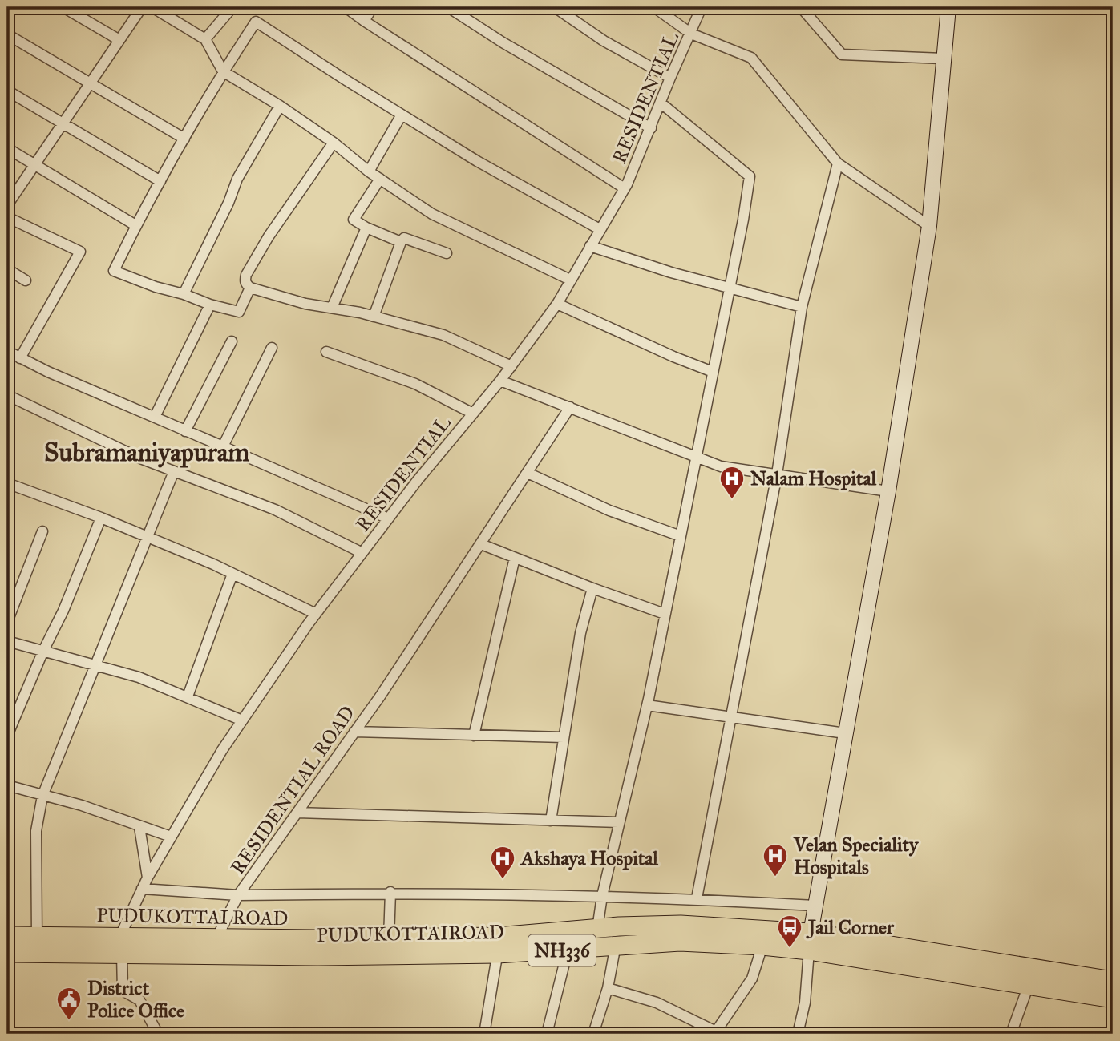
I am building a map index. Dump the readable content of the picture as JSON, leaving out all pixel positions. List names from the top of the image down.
{
  "streets": {
    "highway": ["PUDUKOTTAI ROAD", "PUDUKOTTAIROAD", "NH336"],
    "street": ["RESIDENTIAL", "RESIDENTIAL ROAD"]
  },
  "crossings": [
    ["RESIDENTIAL", "PUDUKOTTAI ROAD"],
    ["RESIDENTIAL", "PUDUKOTTAIROAD"],
    ["PUDUKOTTAI ROAD", "PUDUKOTTAIROAD"]
  ],
  "districts": ["Subramaniyapuram"],
  "places": {
    "hospital": ["Nalam Hospital", "Velan Speciality Hospitals", "Akshaya Hospital"],
    "bus stop": ["Jail Corner"],
    "public building": ["District Police Office"]
  }
}
